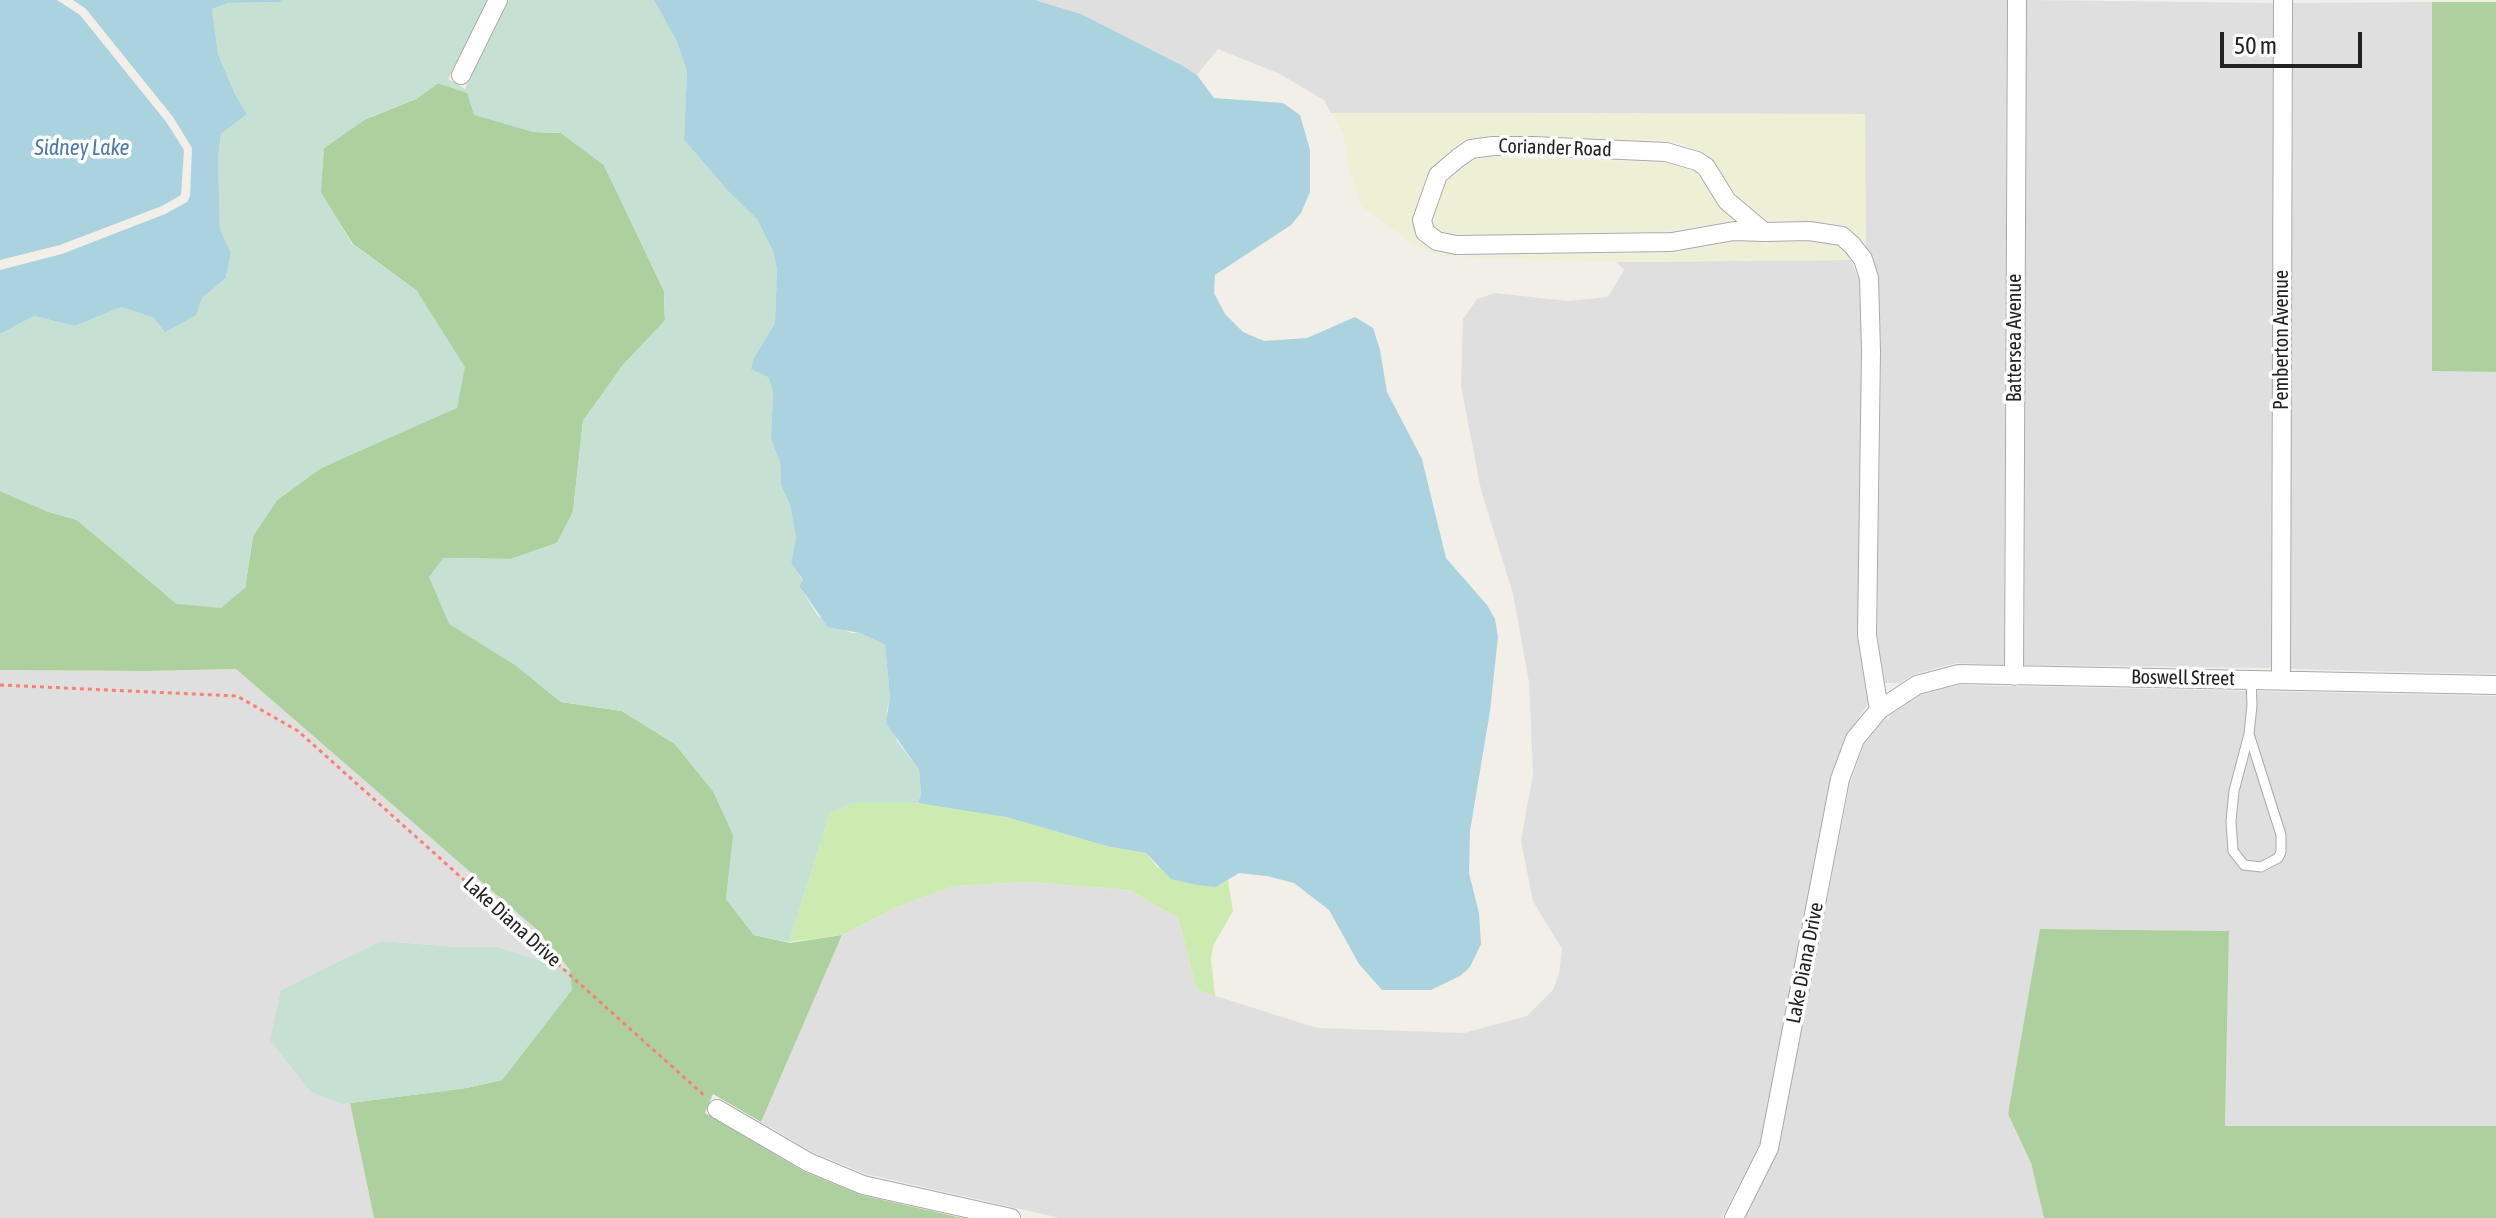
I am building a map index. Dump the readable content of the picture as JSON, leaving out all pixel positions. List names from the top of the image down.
{
  "streets": {
    "street": [
      "Coriander Road",
      "Battersea Avenue",
      "Pemberton Avenue",
      "Boswell Street",
      "Lake Diana Drive"
    ]
  },
  "crossings": [
    ["Coriander Road", "Boswell Street"],
    ["Coriander Road", "Lake Diana Drive"],
    ["Battersea Avenue", "Boswell Street"],
    ["Pemberton Avenue", "Boswell Street"],
    ["Boswell Street", "Lake Diana Drive"]
  ],
  "water": ["Sidney Lake"],
  "scale_bar": "50 m"
}
